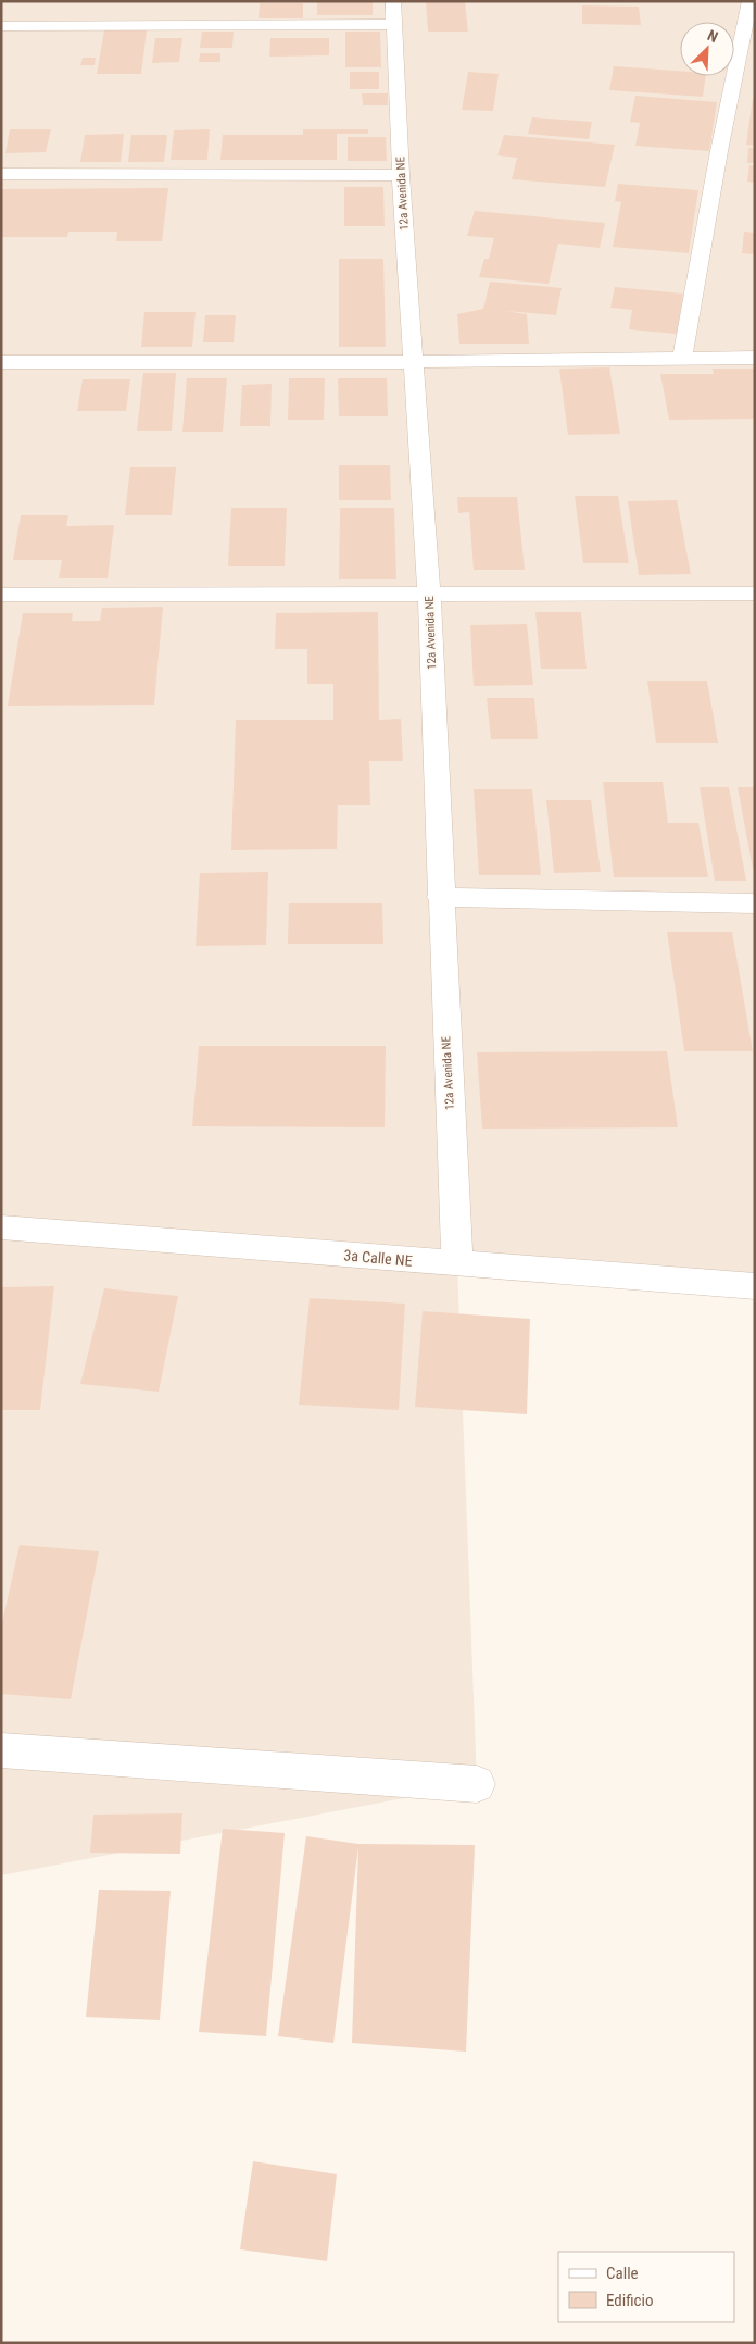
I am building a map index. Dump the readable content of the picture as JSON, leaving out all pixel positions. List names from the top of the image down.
{
  "streets": {
    "street": ["12a Avenida NE", "3a Calle NE"]
  },
  "crossings": [
    ["12a Avenida NE", "3a Calle NE"]
  ],
  "legend": ["Calle", "Edificio"],
  "north": "top right"
}
